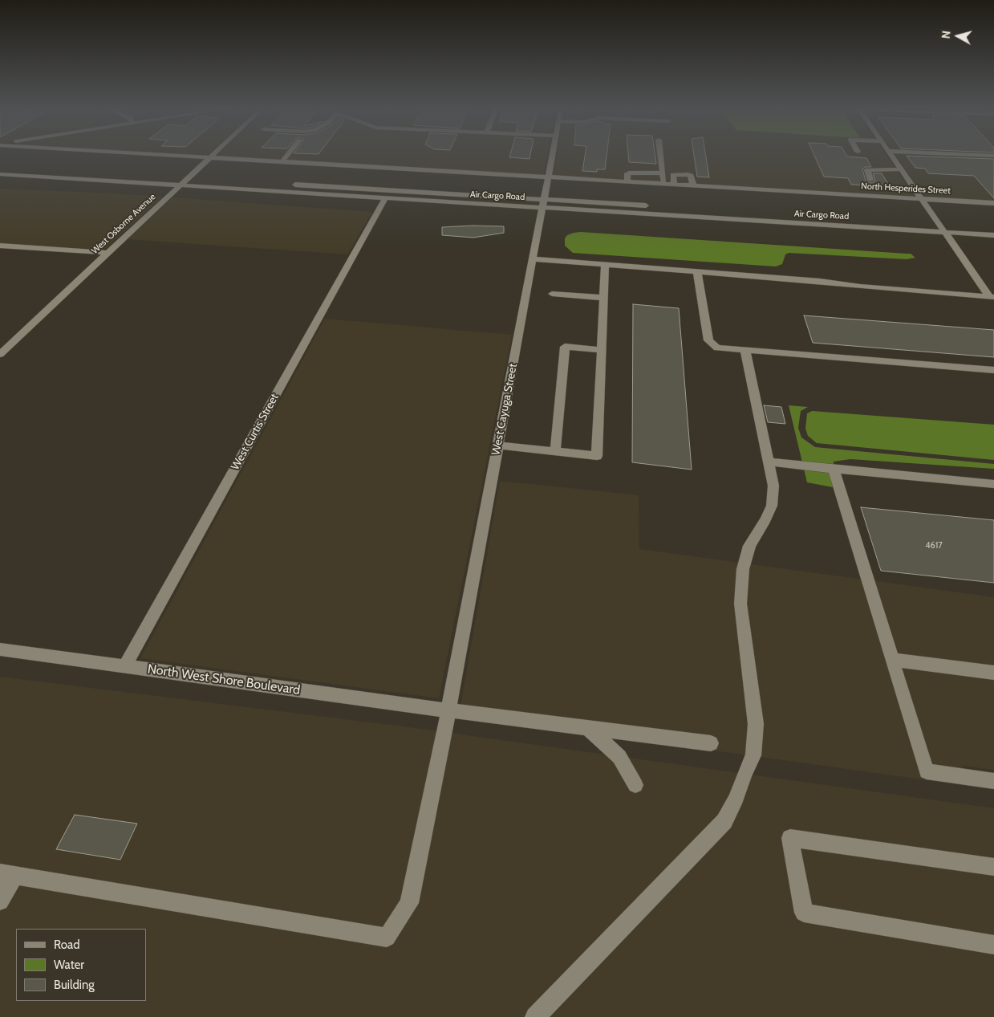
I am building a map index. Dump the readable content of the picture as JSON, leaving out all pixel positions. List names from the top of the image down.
{
  "streets": {
    "street": [
      "North Hesperides Street",
      "Air Cargo Road",
      "West Osborne Avenue",
      "West Cayuga Street",
      "West Curtis Street",
      "North West Shore Boulevard"
    ]
  },
  "crossings": [
    ["North Hesperides Street", "West Osborne Avenue"],
    ["North Hesperides Street", "West Cayuga Street"],
    ["Air Cargo Road", "West Osborne Avenue"],
    ["Air Cargo Road", "West Cayuga Street"],
    ["Air Cargo Road", "West Curtis Street"],
    ["West Cayuga Street", "North West Shore Boulevard"],
    ["West Curtis Street", "North West Shore Boulevard"]
  ],
  "house_numbers": ["4617"],
  "legend": ["Road", "Water", "Building"],
  "north": "left"
}
